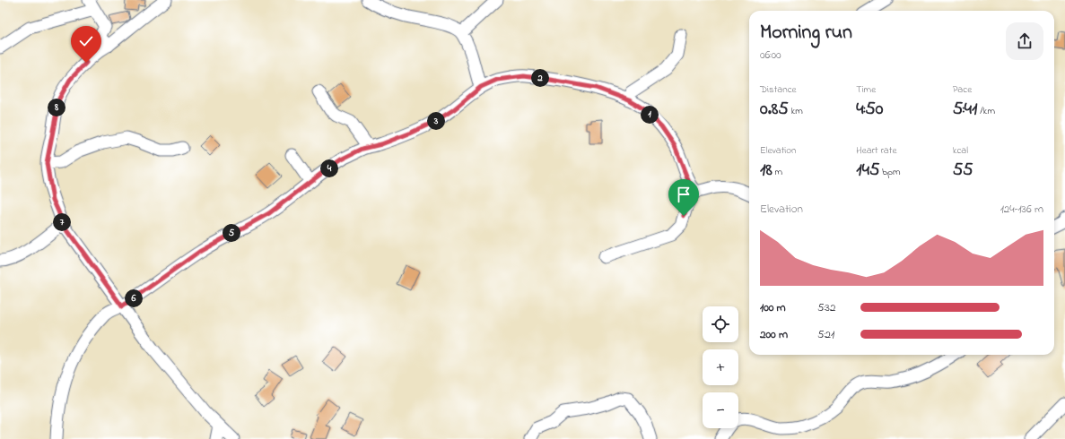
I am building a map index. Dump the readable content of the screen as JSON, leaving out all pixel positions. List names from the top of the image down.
{
  "page": {
    "heading": ["Morning run", "06:00"],
    "pins": [
      "2",
      "8",
      "1",
      "3",
      "4",
      "7",
      "5",
      "6"
    ],
    "stats": [
      ["Distance", "0.85 km"],
      ["Time", "4:50"],
      ["Pace", "5:41 /km"],
      ["Elevation", "18 m"],
      ["Heart rate", "145 bpm"],
      ["kcal", "55"]
    ],
    "chart": ["Elevation", "124–136 m"],
    "list": [
      {
        "name": "100 m",
        "note": "5:32"
      },
      {
        "name": "200 m",
        "note": "5:21"
      }
    ],
    "map_buttons": ["+", "−"]
  }
}
